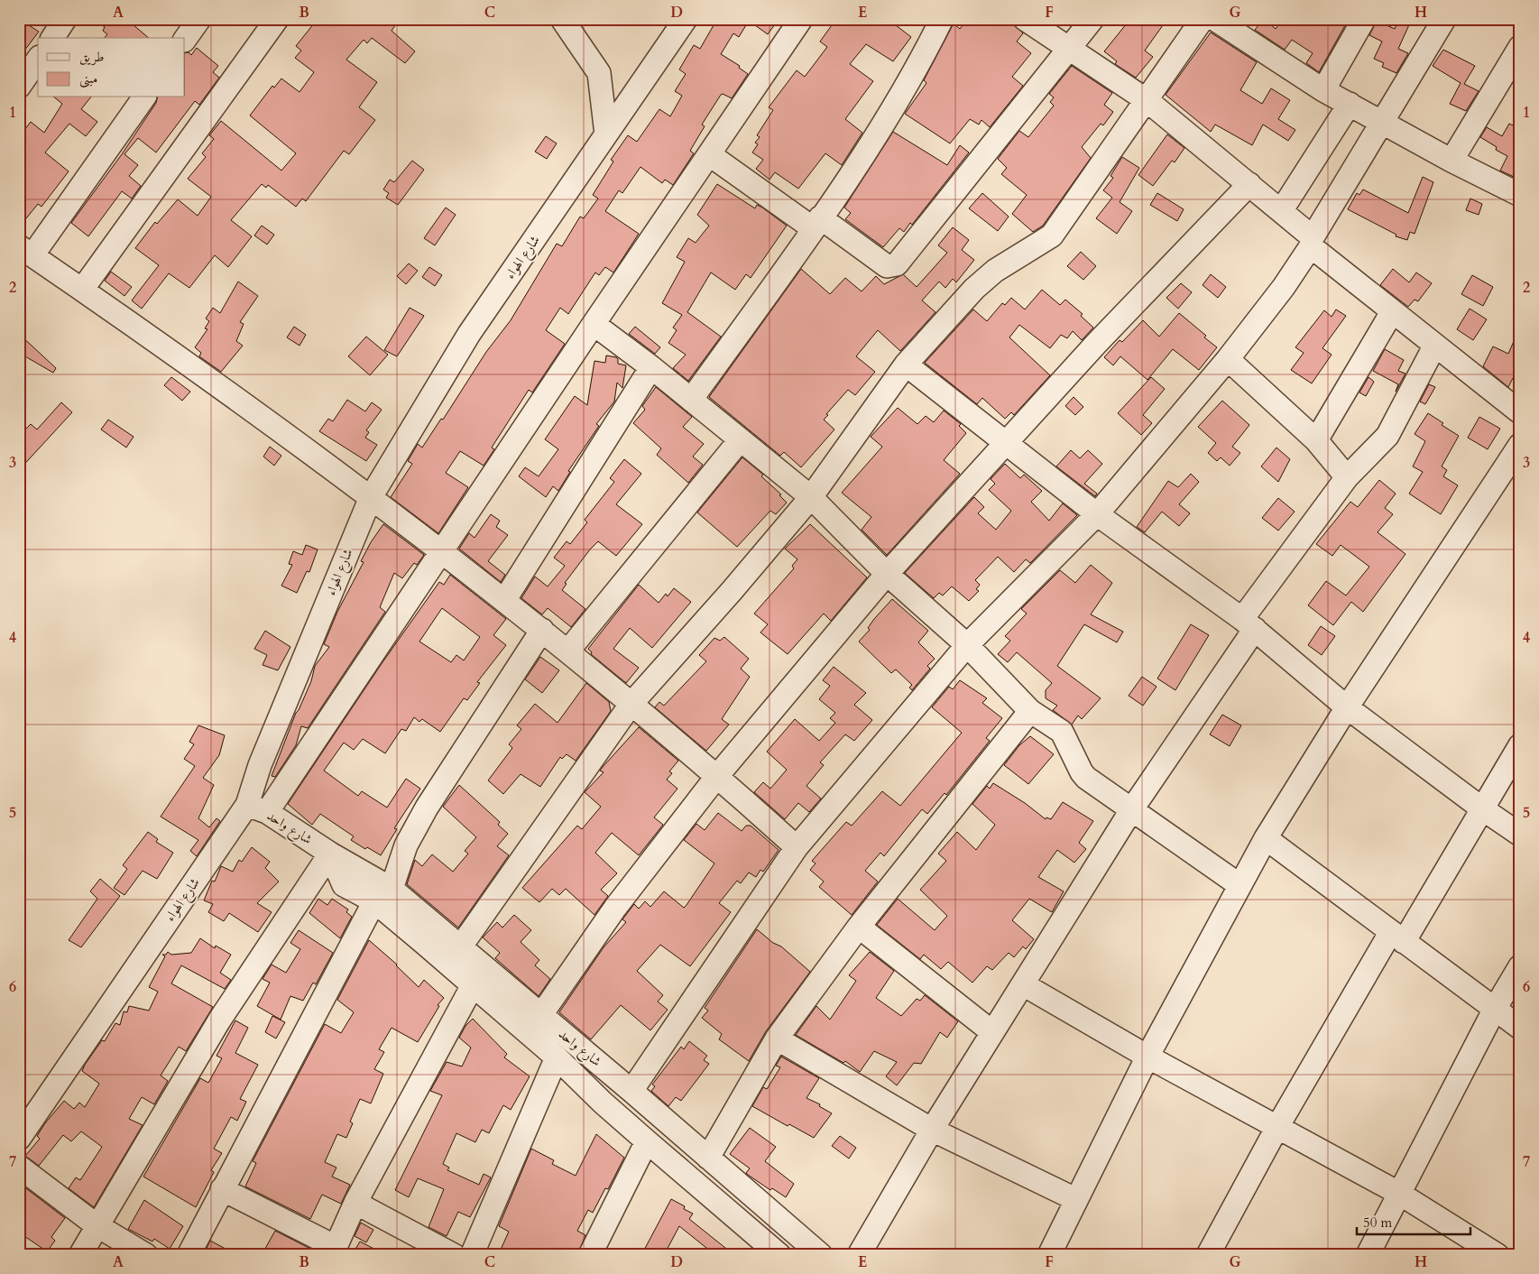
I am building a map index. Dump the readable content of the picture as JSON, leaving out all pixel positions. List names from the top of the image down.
{
  "streets": {
    "street": ["شارع الهواء", "شارع واحد"]
  },
  "crossings": [
    ["شارع الهواء", "شارع واحد"]
  ],
  "legend": ["طريق", "مبنى"],
  "scale_bar": "50 m",
  "grid": {
    "columns": [
      "A",
      "B",
      "C",
      "D",
      "E",
      "F",
      "G",
      "H"
    ],
    "rows": [
      "1",
      "2",
      "3",
      "4",
      "5",
      "6",
      "7"
    ]
  }
}
